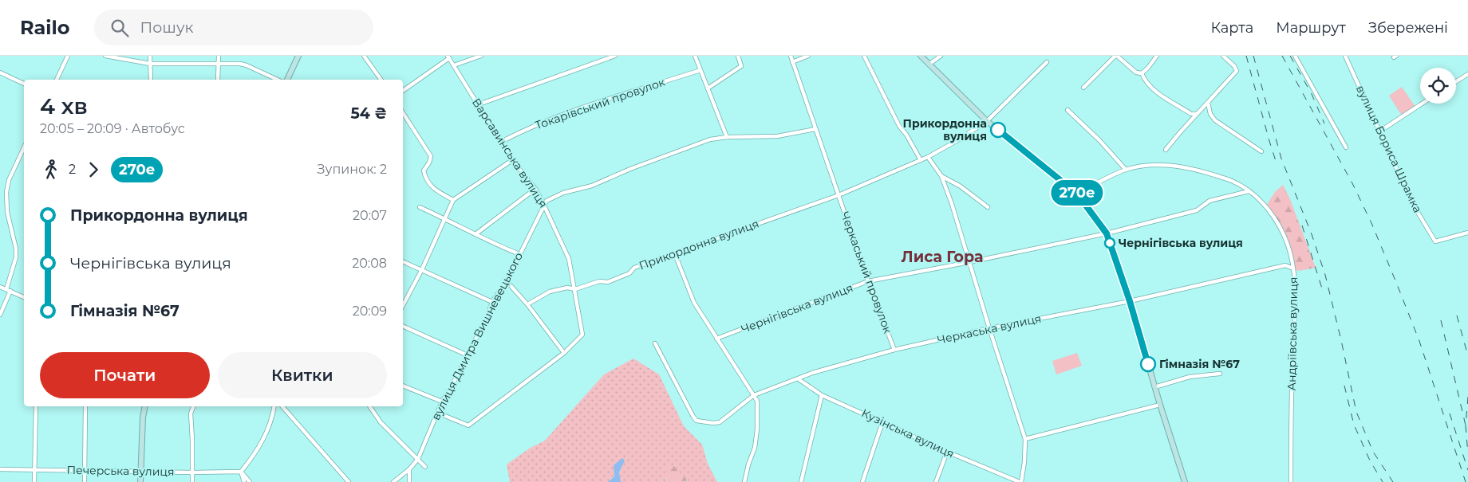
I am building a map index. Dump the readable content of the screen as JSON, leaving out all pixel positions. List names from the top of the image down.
{
  "streets": {
    "street": [
      "Токарівський провулок",
      "вулиця Бориса Шрамка",
      "Варсавинська вулиця",
      "Прикордонна вулиця",
      "Черкаський провулок",
      "Чернігівська вулиця",
      "Черкаська вулиця",
      "Андріївська вулиця",
      "вулиця Дмитра Вишневецького",
      "Кузінська вулиця",
      "Печерська вулиця"
    ]
  },
  "crossings": [
    ["Токарівський провулок", "Варсавинська вулиця"],
    ["Варсавинська вулиця", "Прикордонна вулиця"],
    ["Варсавинська вулиця", "вулиця Дмитра Вишневецького"],
    ["Прикордонна вулиця", "Черкаський провулок"],
    ["Черкаський провулок", "Чернігівська вулиця"],
    ["Черкаський провулок", "Черкаська вулиця"],
    ["Чернігівська вулиця", "Андріївська вулиця"],
    ["Черкаська вулиця", "Андріївська вулиця"],
    ["Черкаська вулиця", "Кузінська вулиця"]
  ],
  "districts": ["Лиса Гора"],
  "places": ["Прикордонна вулиця", "Чернігівська вулиця", "Гімназія №67"],
  "lines": ["bus line 270е"],
  "page": {
    "header": "Railo",
    "search": "Пошук",
    "nav": ["Карта", "Маршрут", "Збережені"],
    "on_map": "270е",
    "heading": ["4 хв", "20:05 – 20:09 · Автобус", "54 ₴"],
    "legs": ["2", "270е", "Зупинок: 2"],
    "list": [
      {
        "name": "Прикордонна вулиця",
        "value": "20:07"
      },
      {
        "name": "Чернігівська вулиця",
        "value": "20:08"
      },
      {
        "name": "Гімназія №67",
        "value": "20:09"
      }
    ],
    "buttons": ["Почати", "Квитки"]
  }
}
